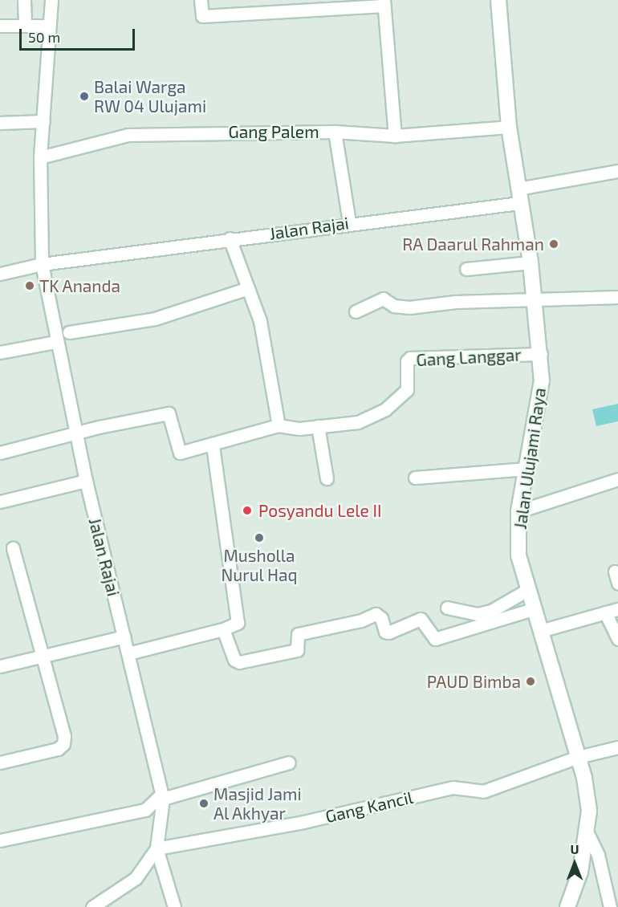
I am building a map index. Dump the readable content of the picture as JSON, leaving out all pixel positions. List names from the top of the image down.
{
  "streets": {
    "street": [
      "Gang Palem",
      "Jalan Rajai",
      "Gang Langgar",
      "Jalan Ulujami Raya",
      "Gang Kancil"
    ]
  },
  "crossings": [
    ["Gang Palem", "Jalan Rajai"],
    ["Gang Palem", "Jalan Ulujami Raya"],
    ["Jalan Rajai", "Gang Langgar"],
    ["Jalan Rajai", "Jalan Ulujami Raya"],
    ["Jalan Rajai", "Gang Kancil"],
    ["Gang Langgar", "Jalan Ulujami Raya"],
    ["Jalan Ulujami Raya", "Gang Kancil"]
  ],
  "places": [
    "Balai Warga RW 04 Ulujami",
    "RA Daarul Rahman",
    "TK Ananda",
    "Posyandu Lele II",
    "Musholla Nurul Haq",
    "PAUD Bimba",
    "Masjid Jami Al Akhyar"
  ],
  "scale_bar": "50 m",
  "north": "top"
}
